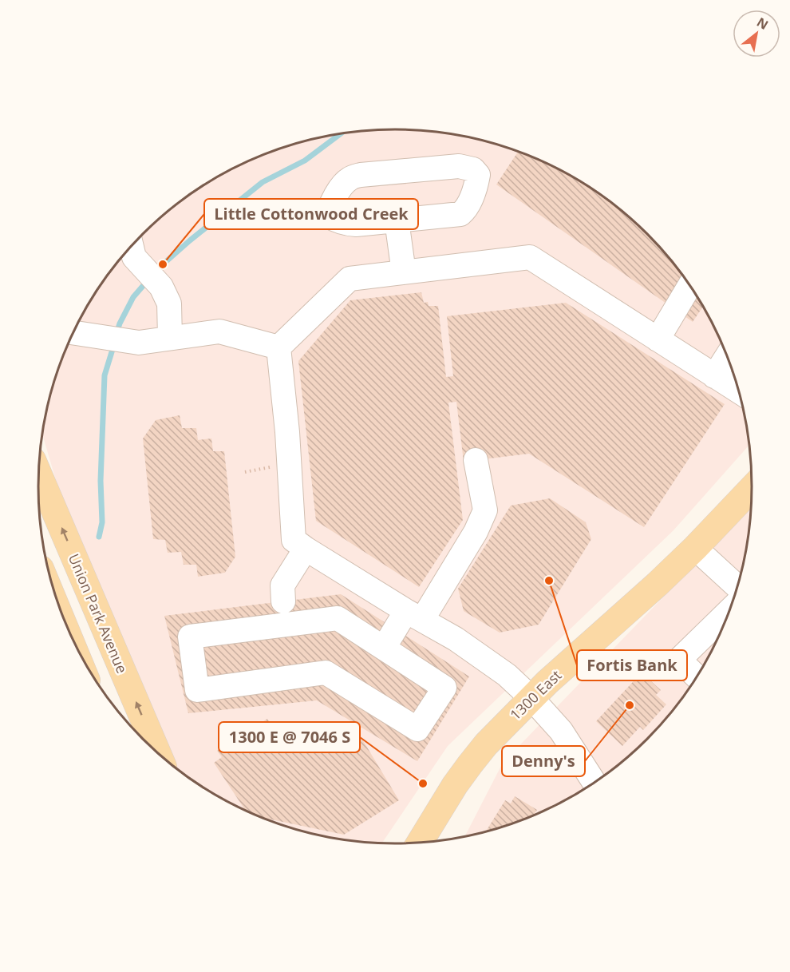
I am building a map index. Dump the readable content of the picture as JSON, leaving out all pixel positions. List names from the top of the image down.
{
  "streets": {
    "main road": ["Union Park Avenue", "1300 East"]
  },
  "one_way": ["Union Park Avenue"],
  "places": [
    "Little Cottonwood Creek",
    "Fortis Bank",
    "Denny's",
    "1300 E @ 7046 S"
  ],
  "north": "top right"
}
